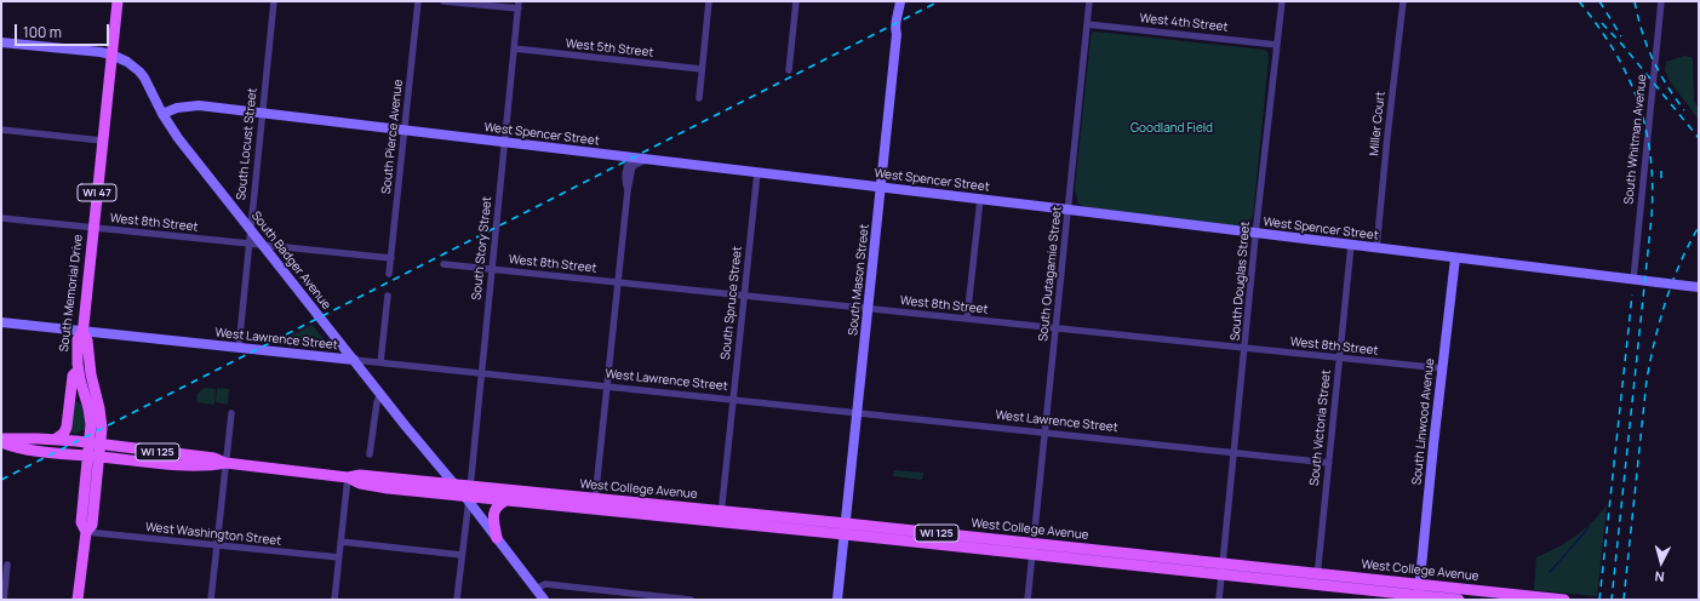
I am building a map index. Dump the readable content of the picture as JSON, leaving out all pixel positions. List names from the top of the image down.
{
  "streets": {
    "main road": [
      "WI 47",
      "South Memorial Drive",
      "WI 125",
      "West College Avenue"
    ],
    "street": [
      "West 4th Street",
      "West 5th Street",
      "Miller Court",
      "West Spencer Street",
      "South Pierce Avenue",
      "South Whitman Avenue",
      "South Locust Street",
      "West 8th Street",
      "South Story Street",
      "South Badger Avenue",
      "South Outagamie Street",
      "South Mason Street",
      "South Douglas Street",
      "South Spruce Street",
      "West Lawrence Street",
      "South Linwood Avenue",
      "South Victoria Street",
      "West Washington Street"
    ]
  },
  "crossings": [
    ["West 4th Street", "South Outagamie Street"],
    ["West 4th Street", "South Douglas Street"],
    ["West 5th Street", "South Story Street"],
    ["Miller Court", "West Spencer Street"],
    ["West Spencer Street", "South Pierce Avenue"],
    ["West Spencer Street", "South Whitman Avenue"],
    ["West Spencer Street", "South Locust Street"],
    ["West Spencer Street", "South Story Street"],
    ["West Spencer Street", "South Badger Avenue"],
    ["West Spencer Street", "South Outagamie Street"],
    ["West Spencer Street", "South Mason Street"],
    ["West Spencer Street", "South Douglas Street"],
    ["West Spencer Street", "South Spruce Street"],
    ["West Spencer Street", "South Linwood Avenue"],
    ["West Spencer Street", "South Victoria Street"],
    ["South Pierce Avenue", "West 8th Street"],
    ["South Locust Street", "West 8th Street"],
    ["South Locust Street", "South Badger Avenue"],
    ["South Locust Street", "West Lawrence Street"],
    ["WI 47", "South Memorial Drive"],
    ["WI 47", "West College Avenue"],
    ["WI 47", "West Washington Street"],
    ["West 8th Street", "South Story Street"],
    ["West 8th Street", "South Badger Avenue"],
    ["West 8th Street", "South Outagamie Street"],
    ["West 8th Street", "South Mason Street"],
    ["West 8th Street", "South Douglas Street"],
    ["West 8th Street", "South Memorial Drive"],
    ["West 8th Street", "South Spruce Street"],
    ["West 8th Street", "South Linwood Avenue"],
    ["West 8th Street", "South Victoria Street"],
    ["South Story Street", "West Lawrence Street"],
    ["South Story Street", "West College Avenue"],
    ["South Badger Avenue", "South Memorial Drive"],
    ["South Badger Avenue", "West Lawrence Street"],
    ["South Badger Avenue", "West College Avenue"],
    ["South Outagamie Street", "West Lawrence Street"],
    ["South Outagamie Street", "West College Avenue"],
    ["South Mason Street", "West Lawrence Street"],
    ["South Mason Street", "West College Avenue"],
    ["South Douglas Street", "West Lawrence Street"],
    ["South Douglas Street", "West College Avenue"],
    ["South Memorial Drive", "West Lawrence Street"],
    ["South Memorial Drive", "West College Avenue"],
    ["South Spruce Street", "West Lawrence Street"],
    ["South Spruce Street", "West College Avenue"],
    ["West Lawrence Street", "South Victoria Street"],
    ["South Linwood Avenue", "West College Avenue"],
    ["South Victoria Street", "West College Avenue"]
  ],
  "parks": ["Goodland Field"],
  "scale_bar": "100 m",
  "north": "bottom"
}
